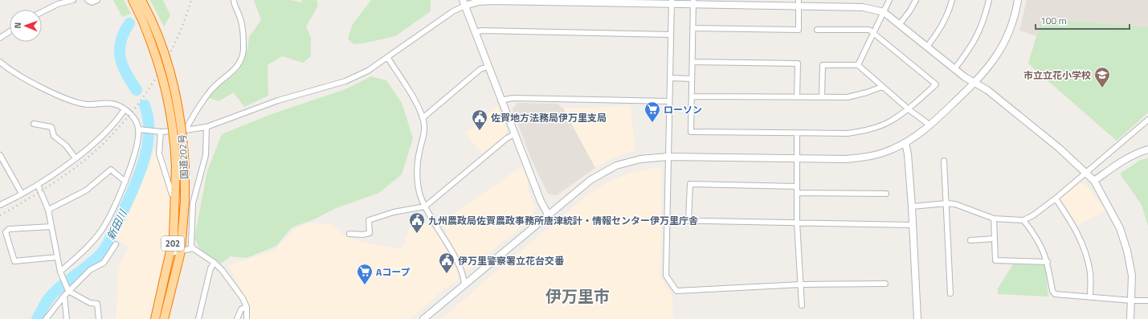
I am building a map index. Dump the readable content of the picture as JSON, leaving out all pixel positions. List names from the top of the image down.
{
  "streets": {
    "highway": ["国道202号", "202"]
  },
  "districts": ["伊万里市"],
  "water": ["新田川"],
  "places": {
    "school or university": ["市立立花小学校"],
    "supermarket": ["ローソン", "Aコープ"],
    "public building": ["佐賀地方法務局伊万里支局", "九州農政局佐賀農政事務所唐津統計・情報センター伊万里庁舎", "伊万里警察署立花台交番"]
  },
  "scale_bar": "100 m",
  "north": "left"
}
